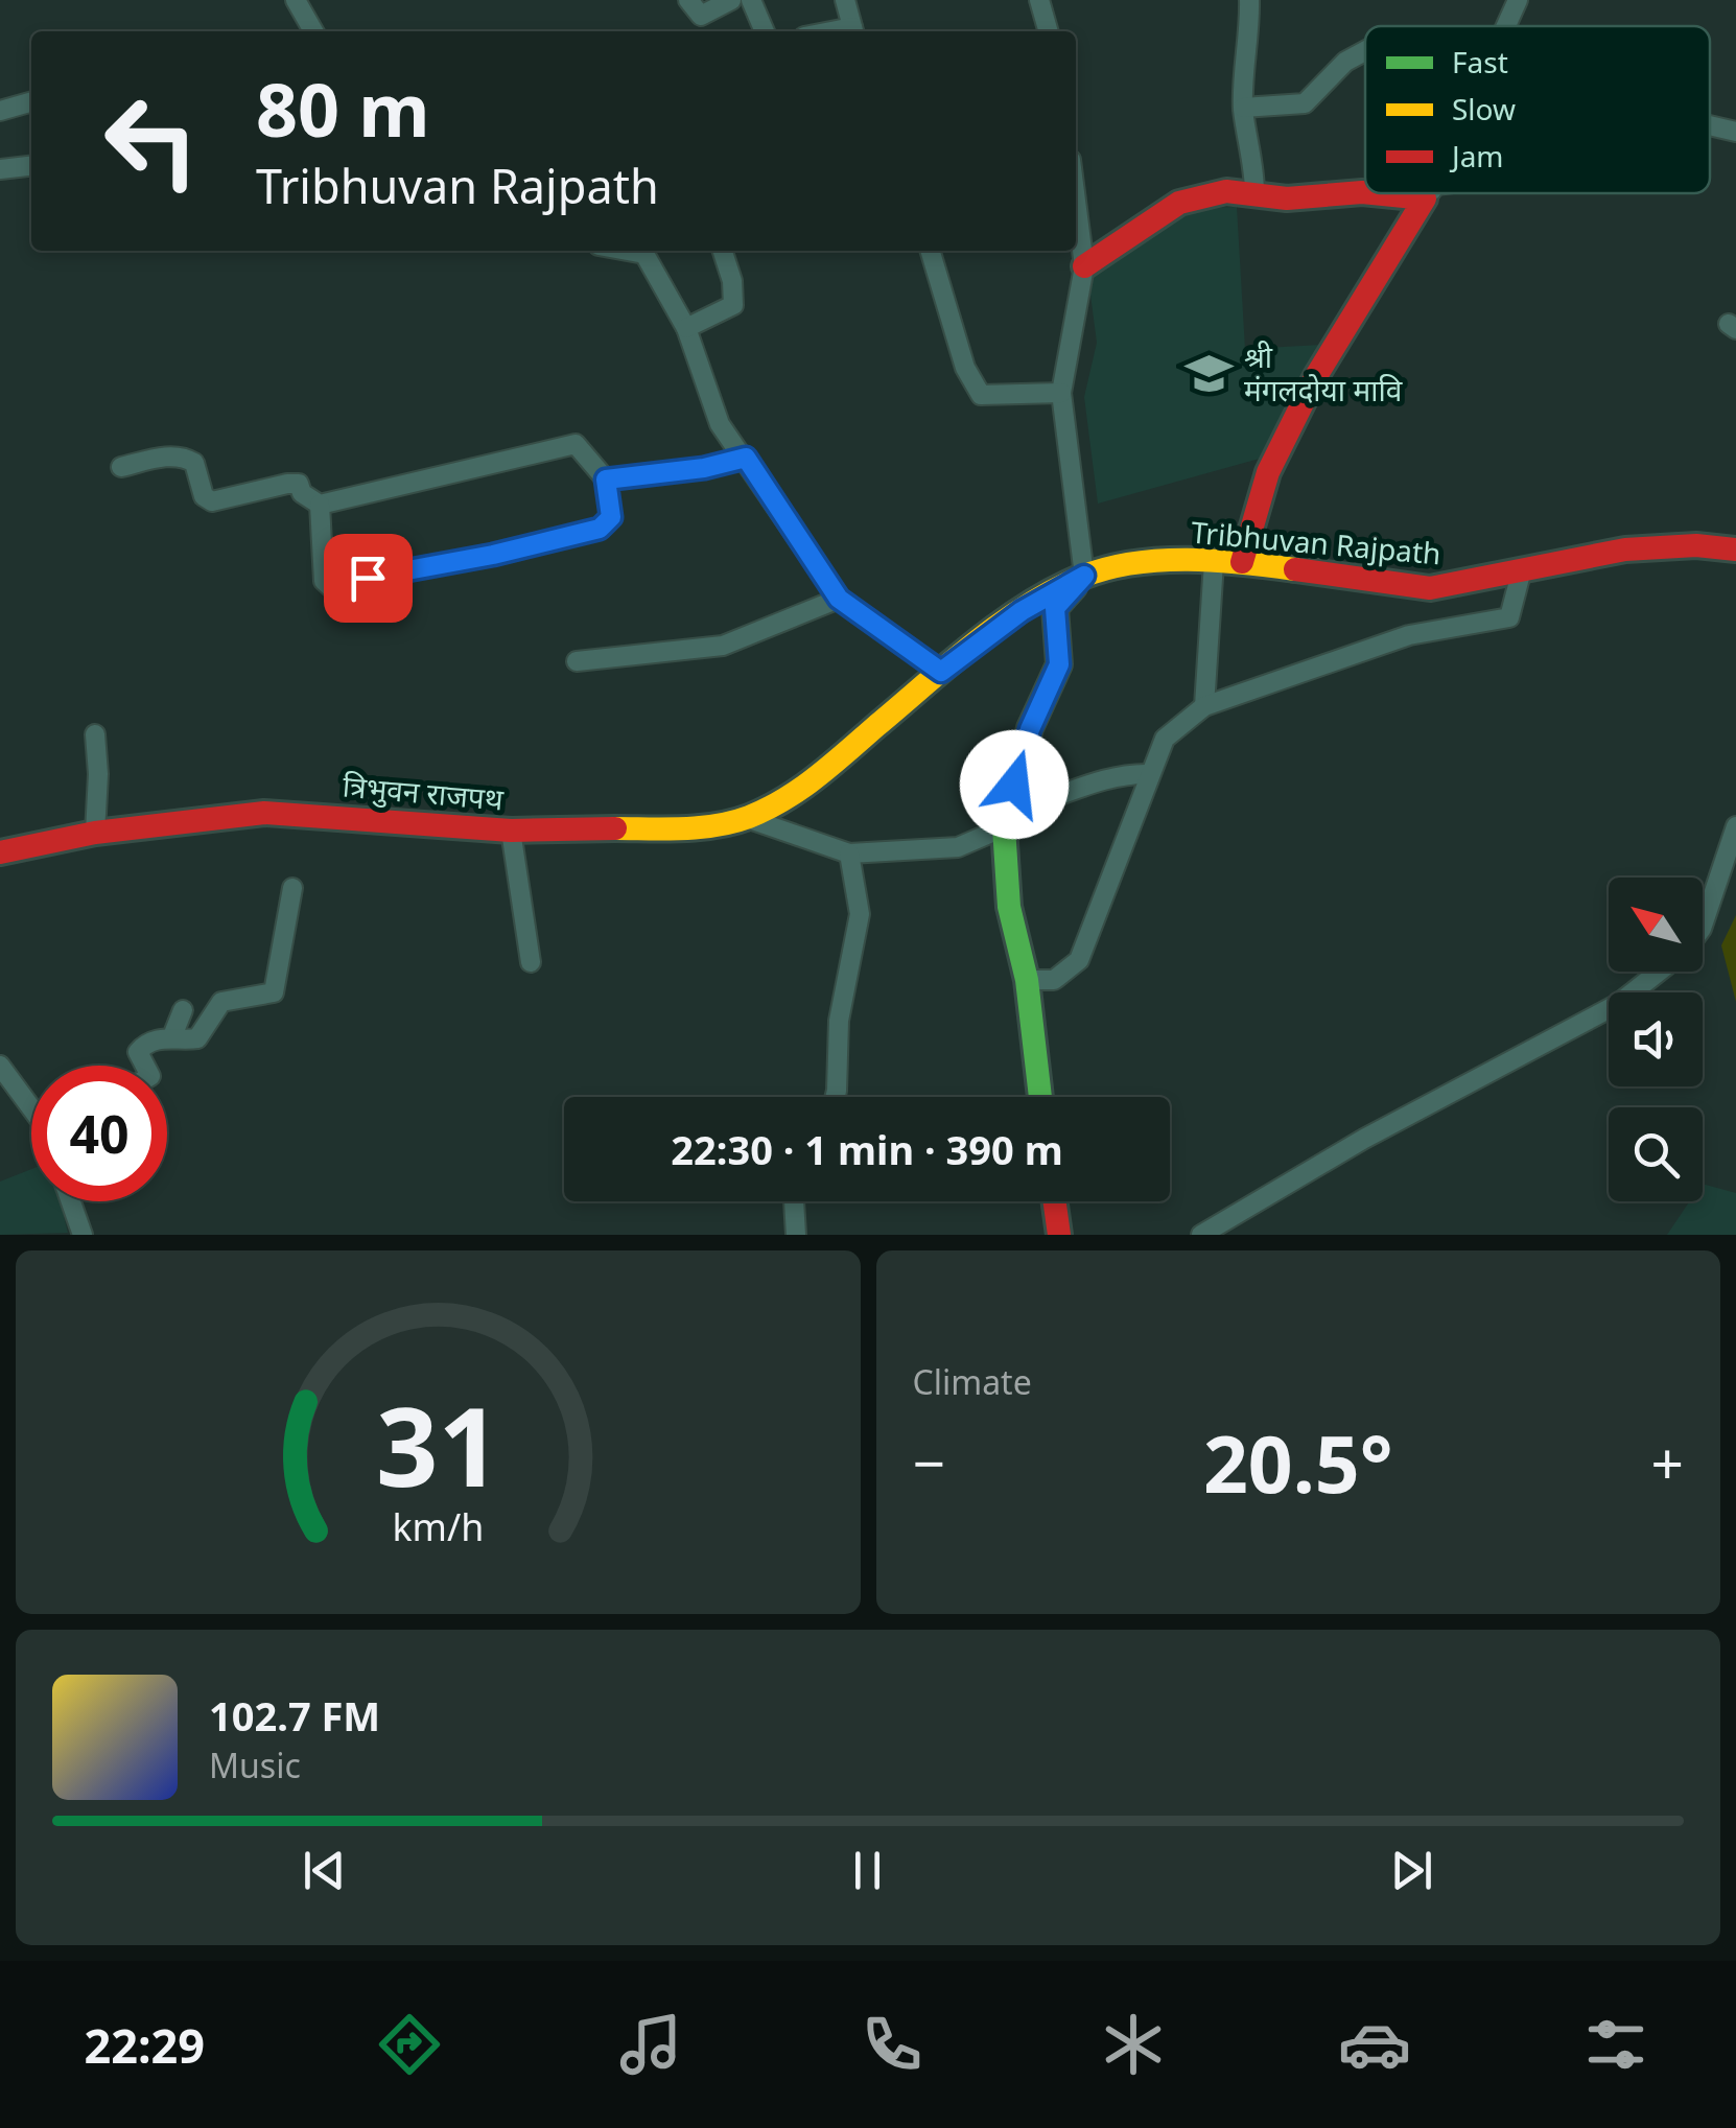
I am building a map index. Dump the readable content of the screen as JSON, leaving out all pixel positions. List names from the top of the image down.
{
  "streets": {
    "main road": ["Tribhuvan Rajpath", "त्रिभुवन राजपथ"]
  },
  "crossings": [
    ["Tribhuvan Rajpath", "त्रिभुवन राजपथ"]
  ],
  "places": {
    "school or university": ["श्री मंगलदोया मावि"]
  },
  "legend": ["Fast", "Slow", "Jam"],
  "north": "top left",
  "page": {
    "turn": ["80 m", "Tribhuvan Rajpath"],
    "limit": "40",
    "trip": "22:30 · 1 min · 390 m",
    "tile": "Climate",
    "heat": ["−", "20.5°", "+"],
    "song": ["102.7 FM", "Music"],
    "tabs": "22:29",
    "gauge": ["31", "km/h"]
  }
}
